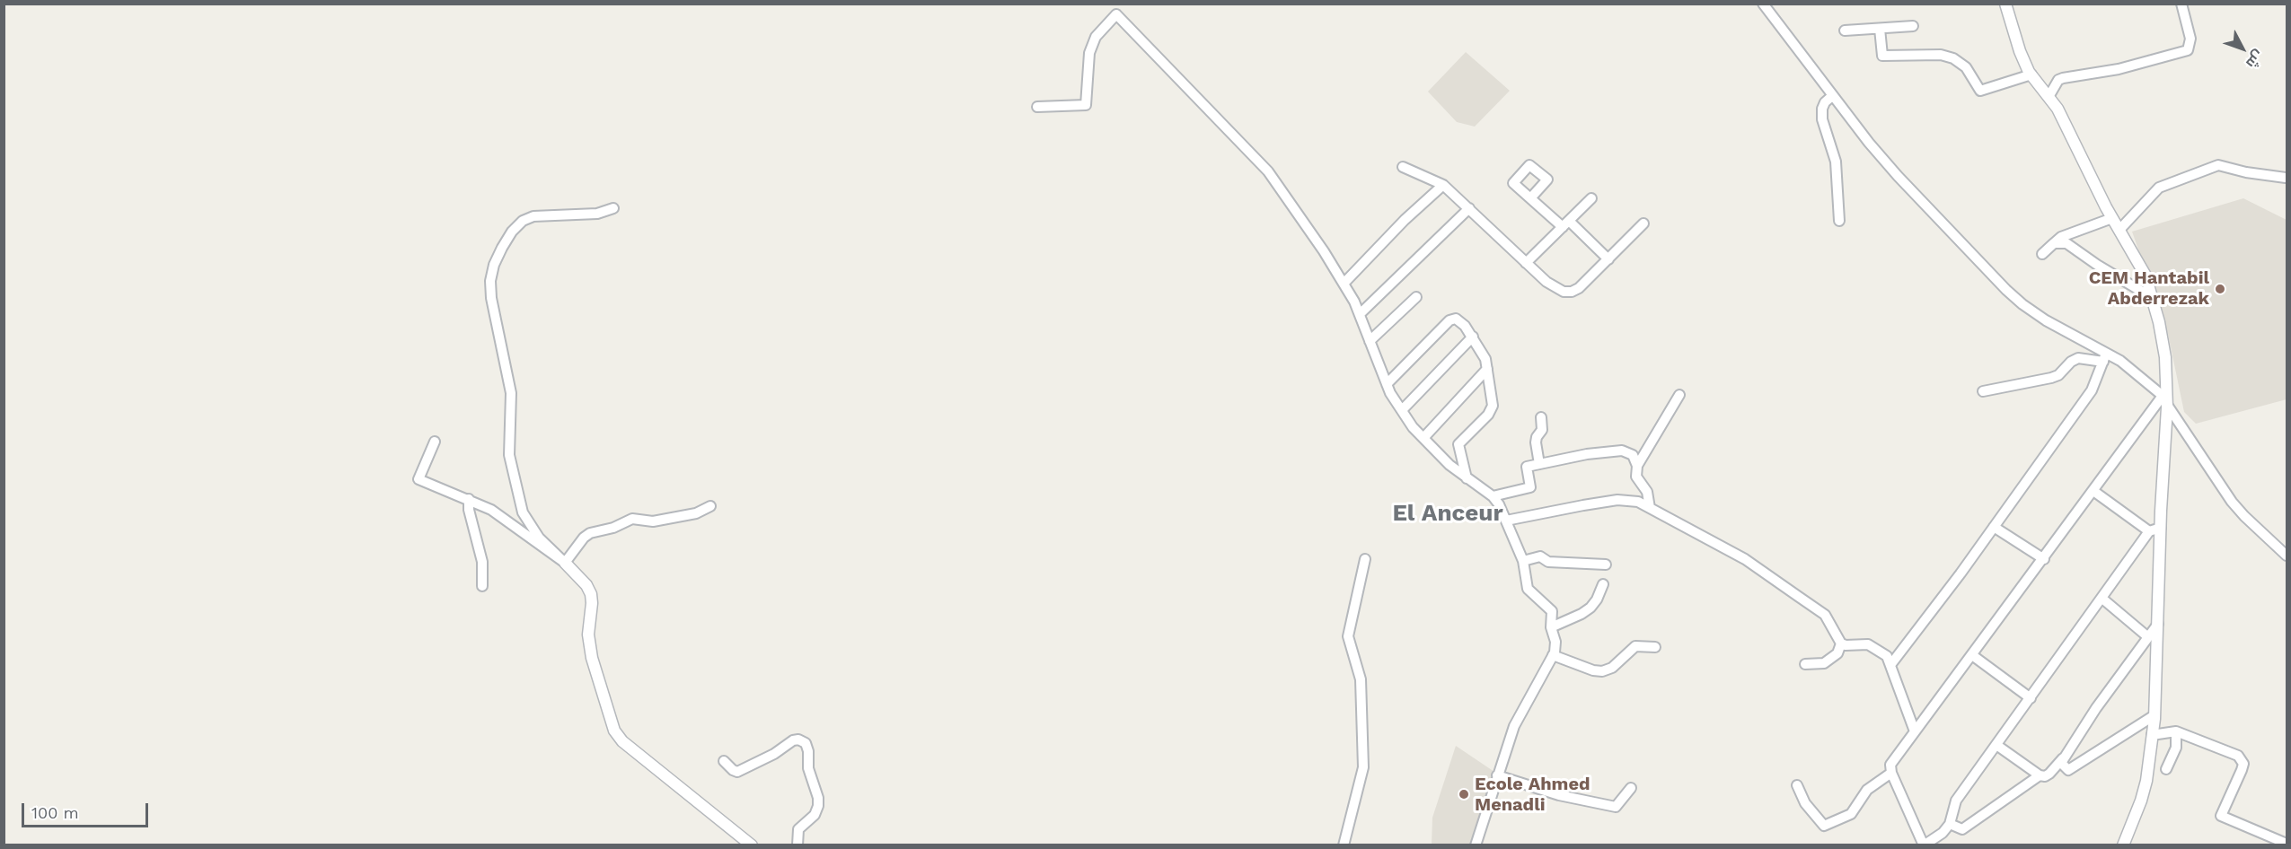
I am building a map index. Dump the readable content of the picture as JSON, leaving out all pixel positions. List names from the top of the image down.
{
  "districts": ["El Anceur"],
  "places": ["CEM Hantabil Abderrezak", "Ecole Ahmed Menadli"],
  "scale_bar": "100 m",
  "north": "bottom right"
}
